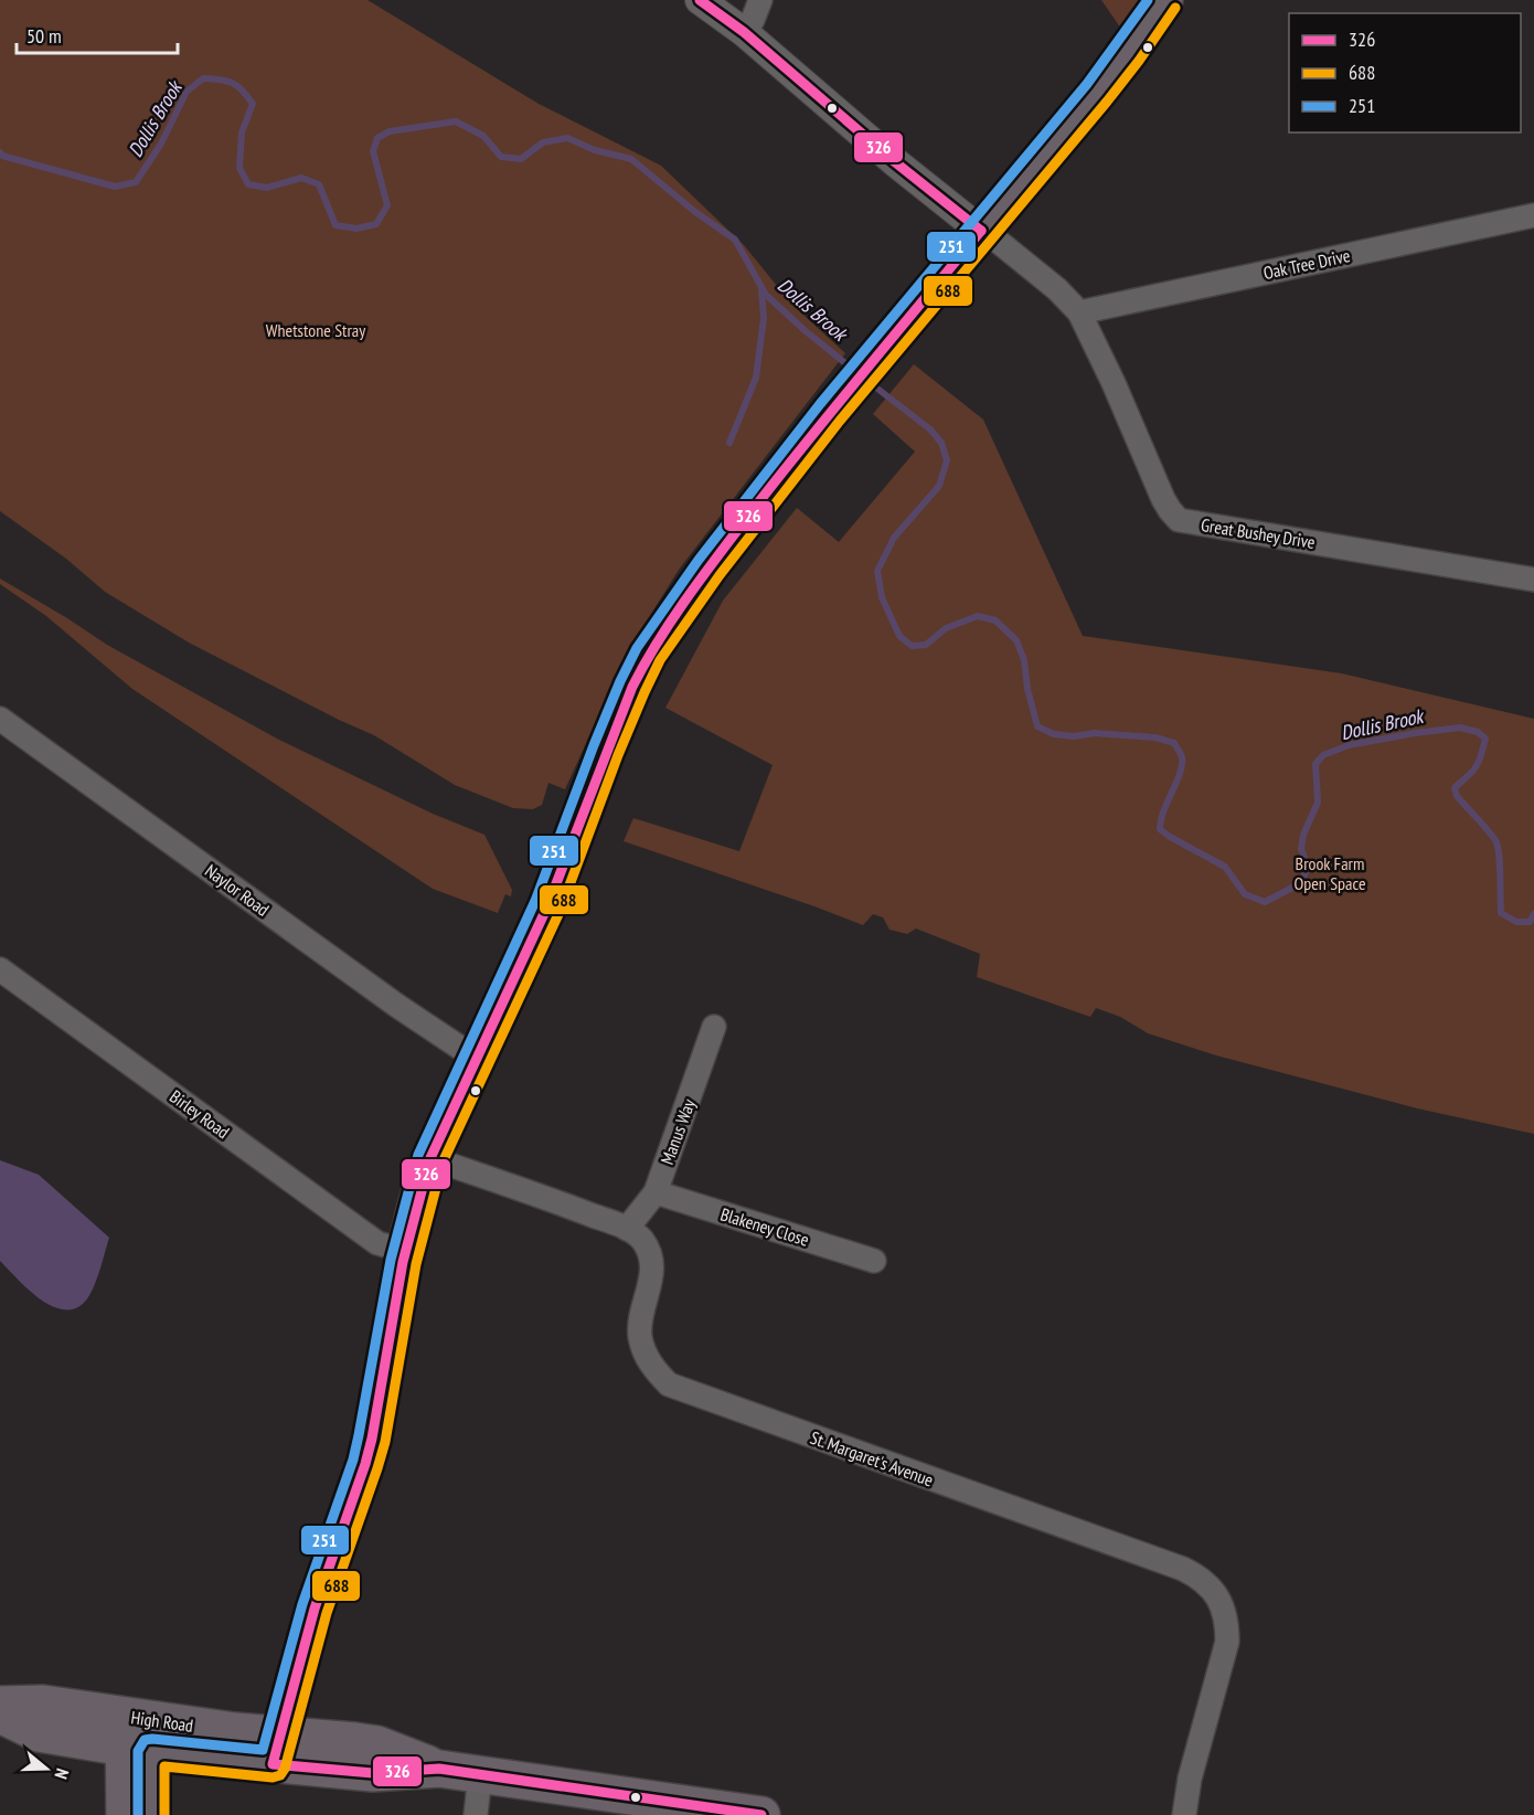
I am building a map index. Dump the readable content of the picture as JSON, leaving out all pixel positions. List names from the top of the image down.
{
  "streets": {
    "main road": ["High Road"],
    "street": [
      "Oak Tree Drive",
      "Great Bushey Drive",
      "Naylor Road",
      "Birley Road",
      "Manus Way",
      "Blakeney Close",
      "St. Margaret's Avenue"
    ]
  },
  "crossings": [
    ["Oak Tree Drive", "Great Bushey Drive"],
    ["Manus Way", "Blakeney Close"],
    ["Manus Way", "St. Margaret's Avenue"]
  ],
  "water": ["Dollis Brook"],
  "parks": ["Whetstone Stray", "Brook Farm Open Space"],
  "lines": ["transit line 326", "transit line 251", "transit line 688"],
  "legend": ["326", "688", "251"],
  "scale_bar": "50 m",
  "north": "right"
}
